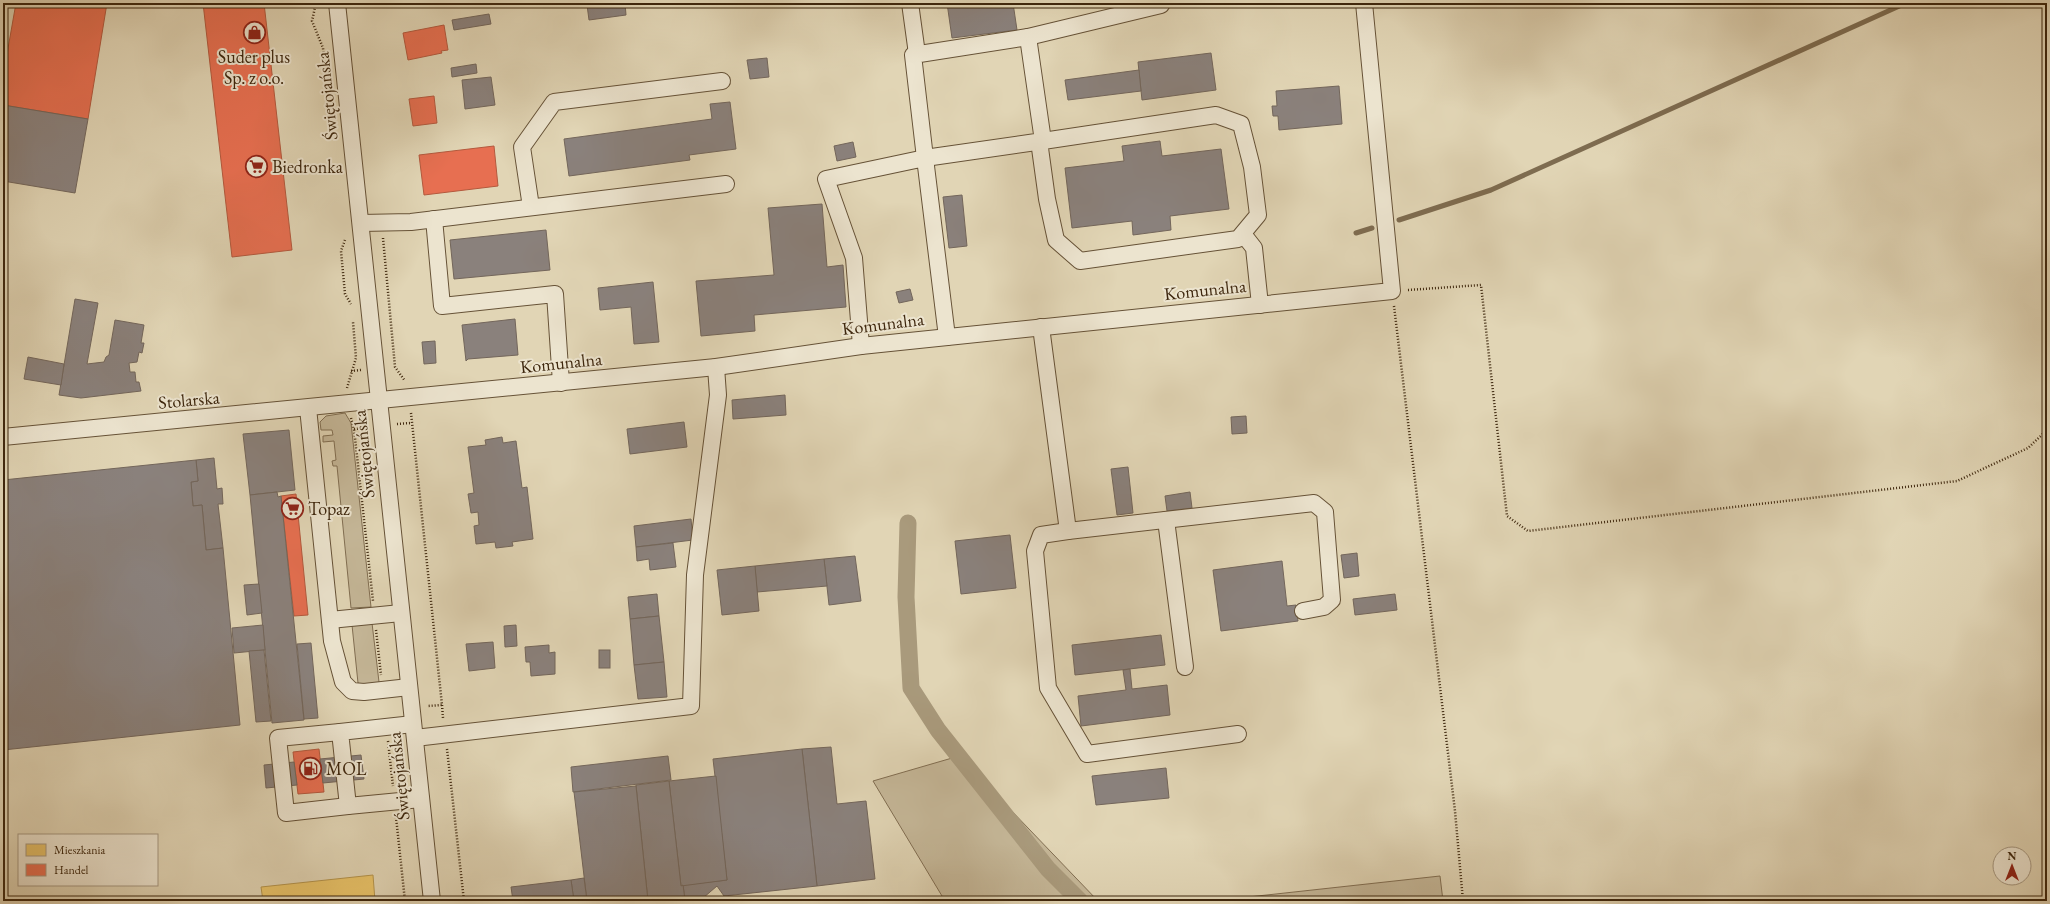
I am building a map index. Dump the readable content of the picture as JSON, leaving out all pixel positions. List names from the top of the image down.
{
  "streets": {
    "street": ["Świętojańska", "Komunalna", "Stolarska"]
  },
  "crossings": [
    ["Świętojańska", "Komunalna"],
    ["Świętojańska", "Stolarska"],
    ["Komunalna", "Stolarska"]
  ],
  "places": {
    "shop": ["Suder plus Sp. z o.o."],
    "supermarket": ["Biedronka", "Topaz"],
    "fuel station": ["MOL"]
  },
  "legend": ["Mieszkania", "Handel"],
  "north": "top"
}
